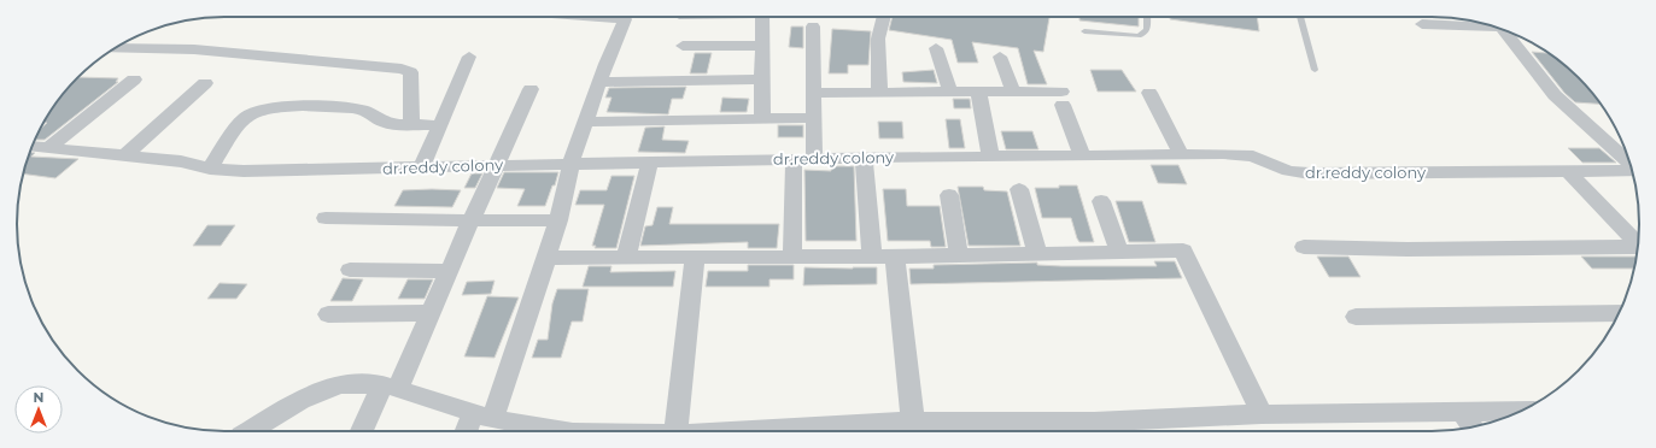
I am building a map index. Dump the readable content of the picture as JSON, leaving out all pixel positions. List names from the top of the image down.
{
  "streets": {
    "street": ["dr.reddy colony"]
  },
  "north": "top"
}
